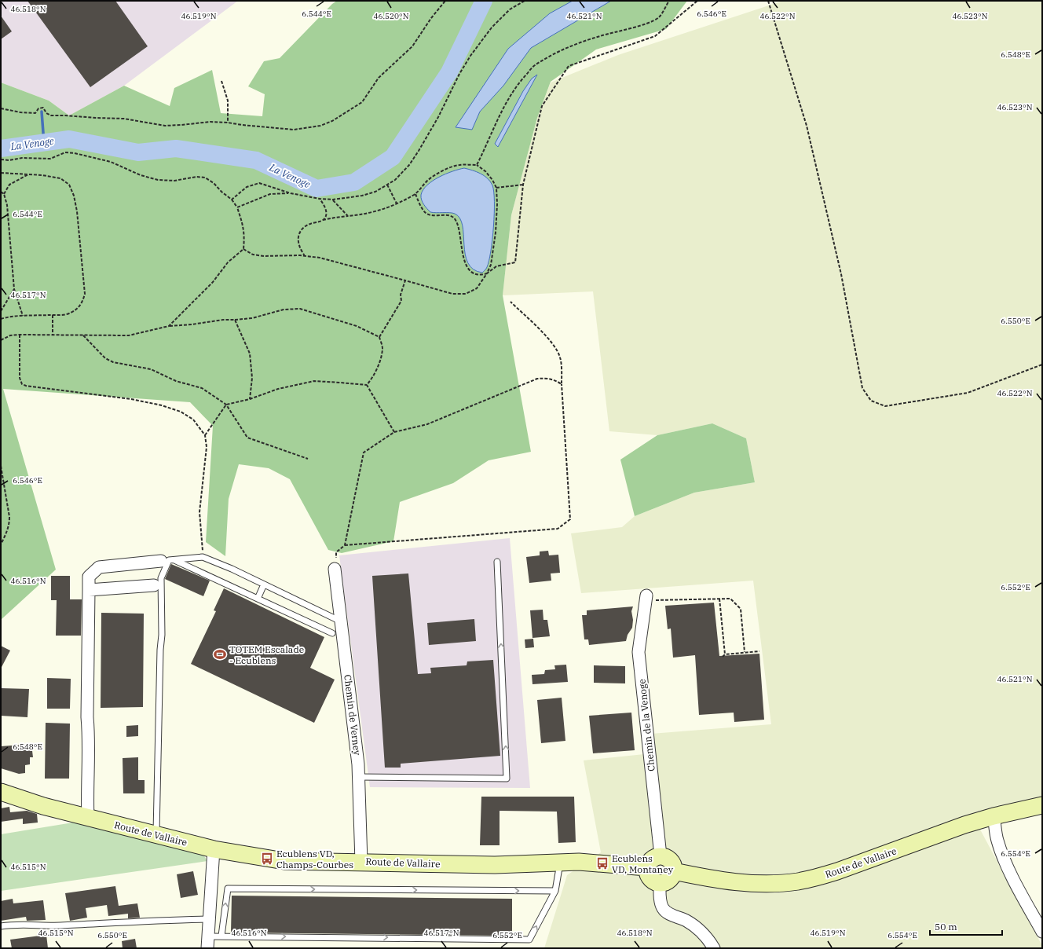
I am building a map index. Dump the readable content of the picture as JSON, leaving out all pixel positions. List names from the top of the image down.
{
  "streets": {
    "street": ["Chemin de Verney", "Chemin de la Venoge", "Route de Vallaire"]
  },
  "crossings": [
    ["Chemin de Verney", "Route de Vallaire"],
    ["Chemin de la Venoge", "Route de Vallaire"]
  ],
  "water": ["La Venoge"],
  "places": {
    "sports": ["TOTEM Escalade - Ecublens"],
    "bus stop": ["Ecublens VD, Champs-Courbes", "Ecublens VD, Montaney"]
  },
  "scale_bar": "50 m",
  "coordinates": [
    "46.518°N",
    "6.546°E",
    "6.544°E",
    "46.519°N",
    "46.520°N",
    "46.521°N",
    "46.522°N",
    "46.523°N",
    "6.548°E",
    "46.517°N",
    "6.550°E",
    "46.516°N",
    "6.552°E",
    "6.554°E",
    "46.515°N"
  ]
}
